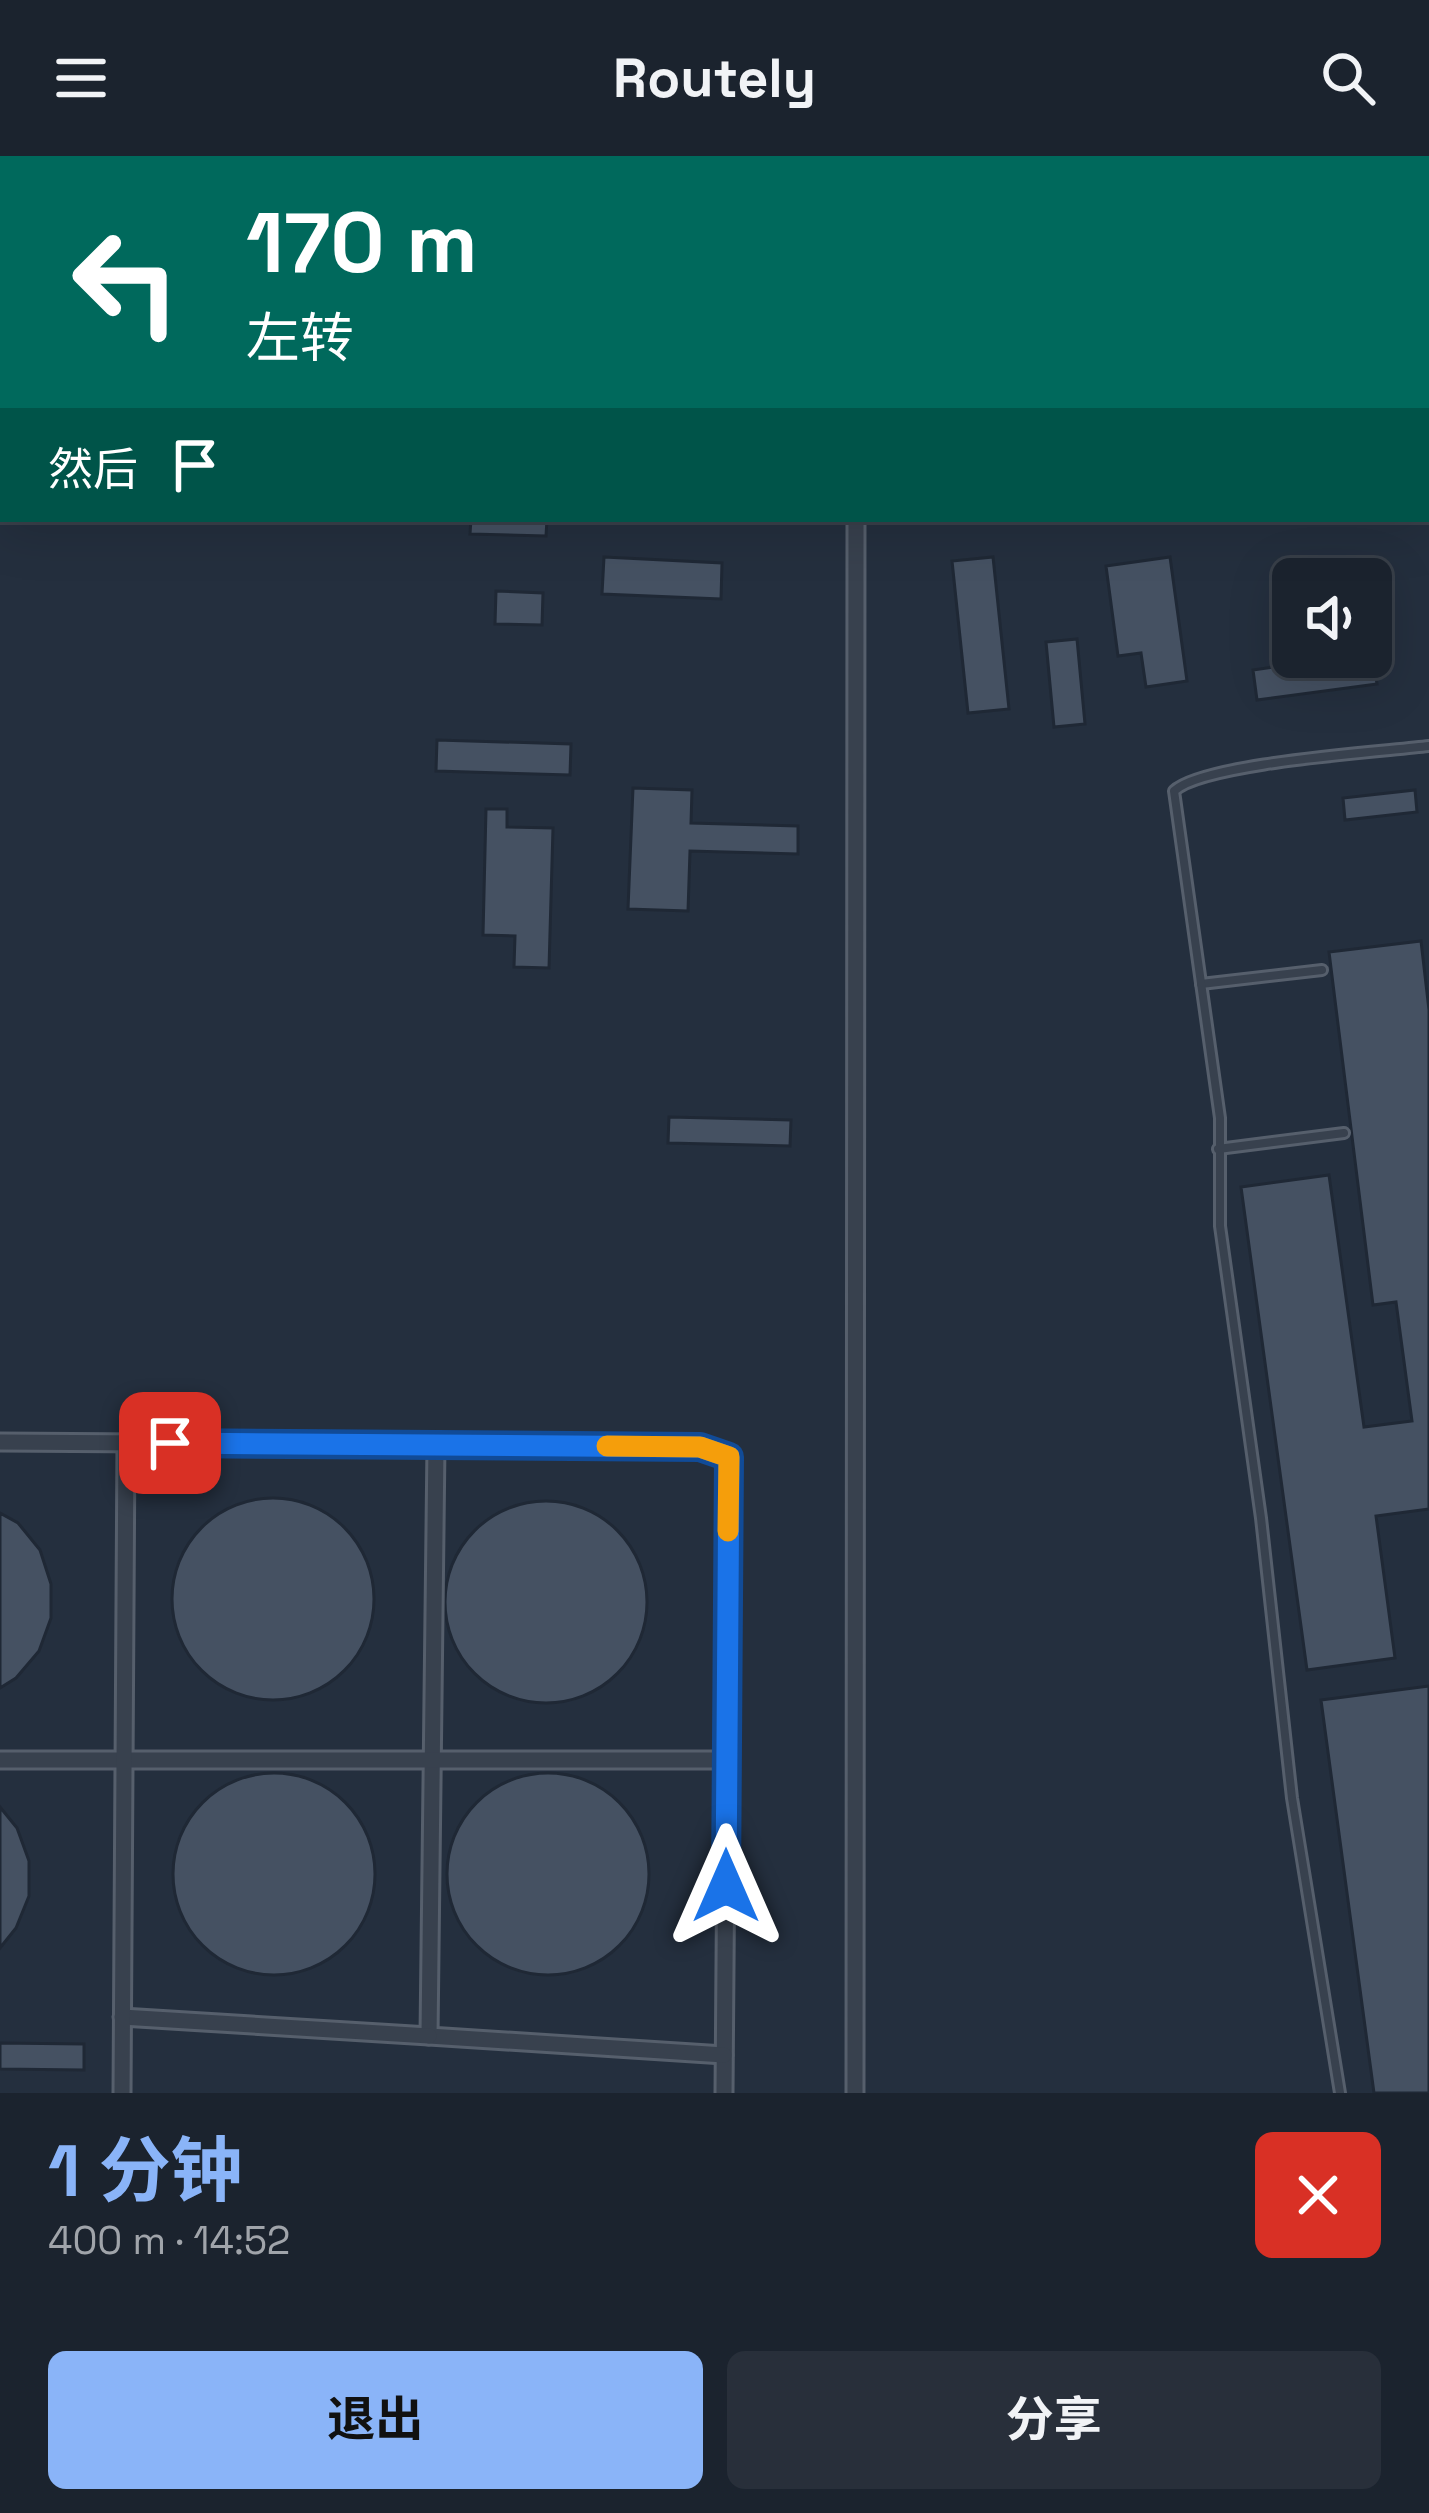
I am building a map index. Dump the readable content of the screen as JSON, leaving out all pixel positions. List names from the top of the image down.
{
  "page": {
    "header": "Routely",
    "turn": ["170 m", "左转"],
    "then": "然后",
    "heading": ["1 分钟", "400 m · 14:52"],
    "buttons": ["退出", "分享"]
  }
}
